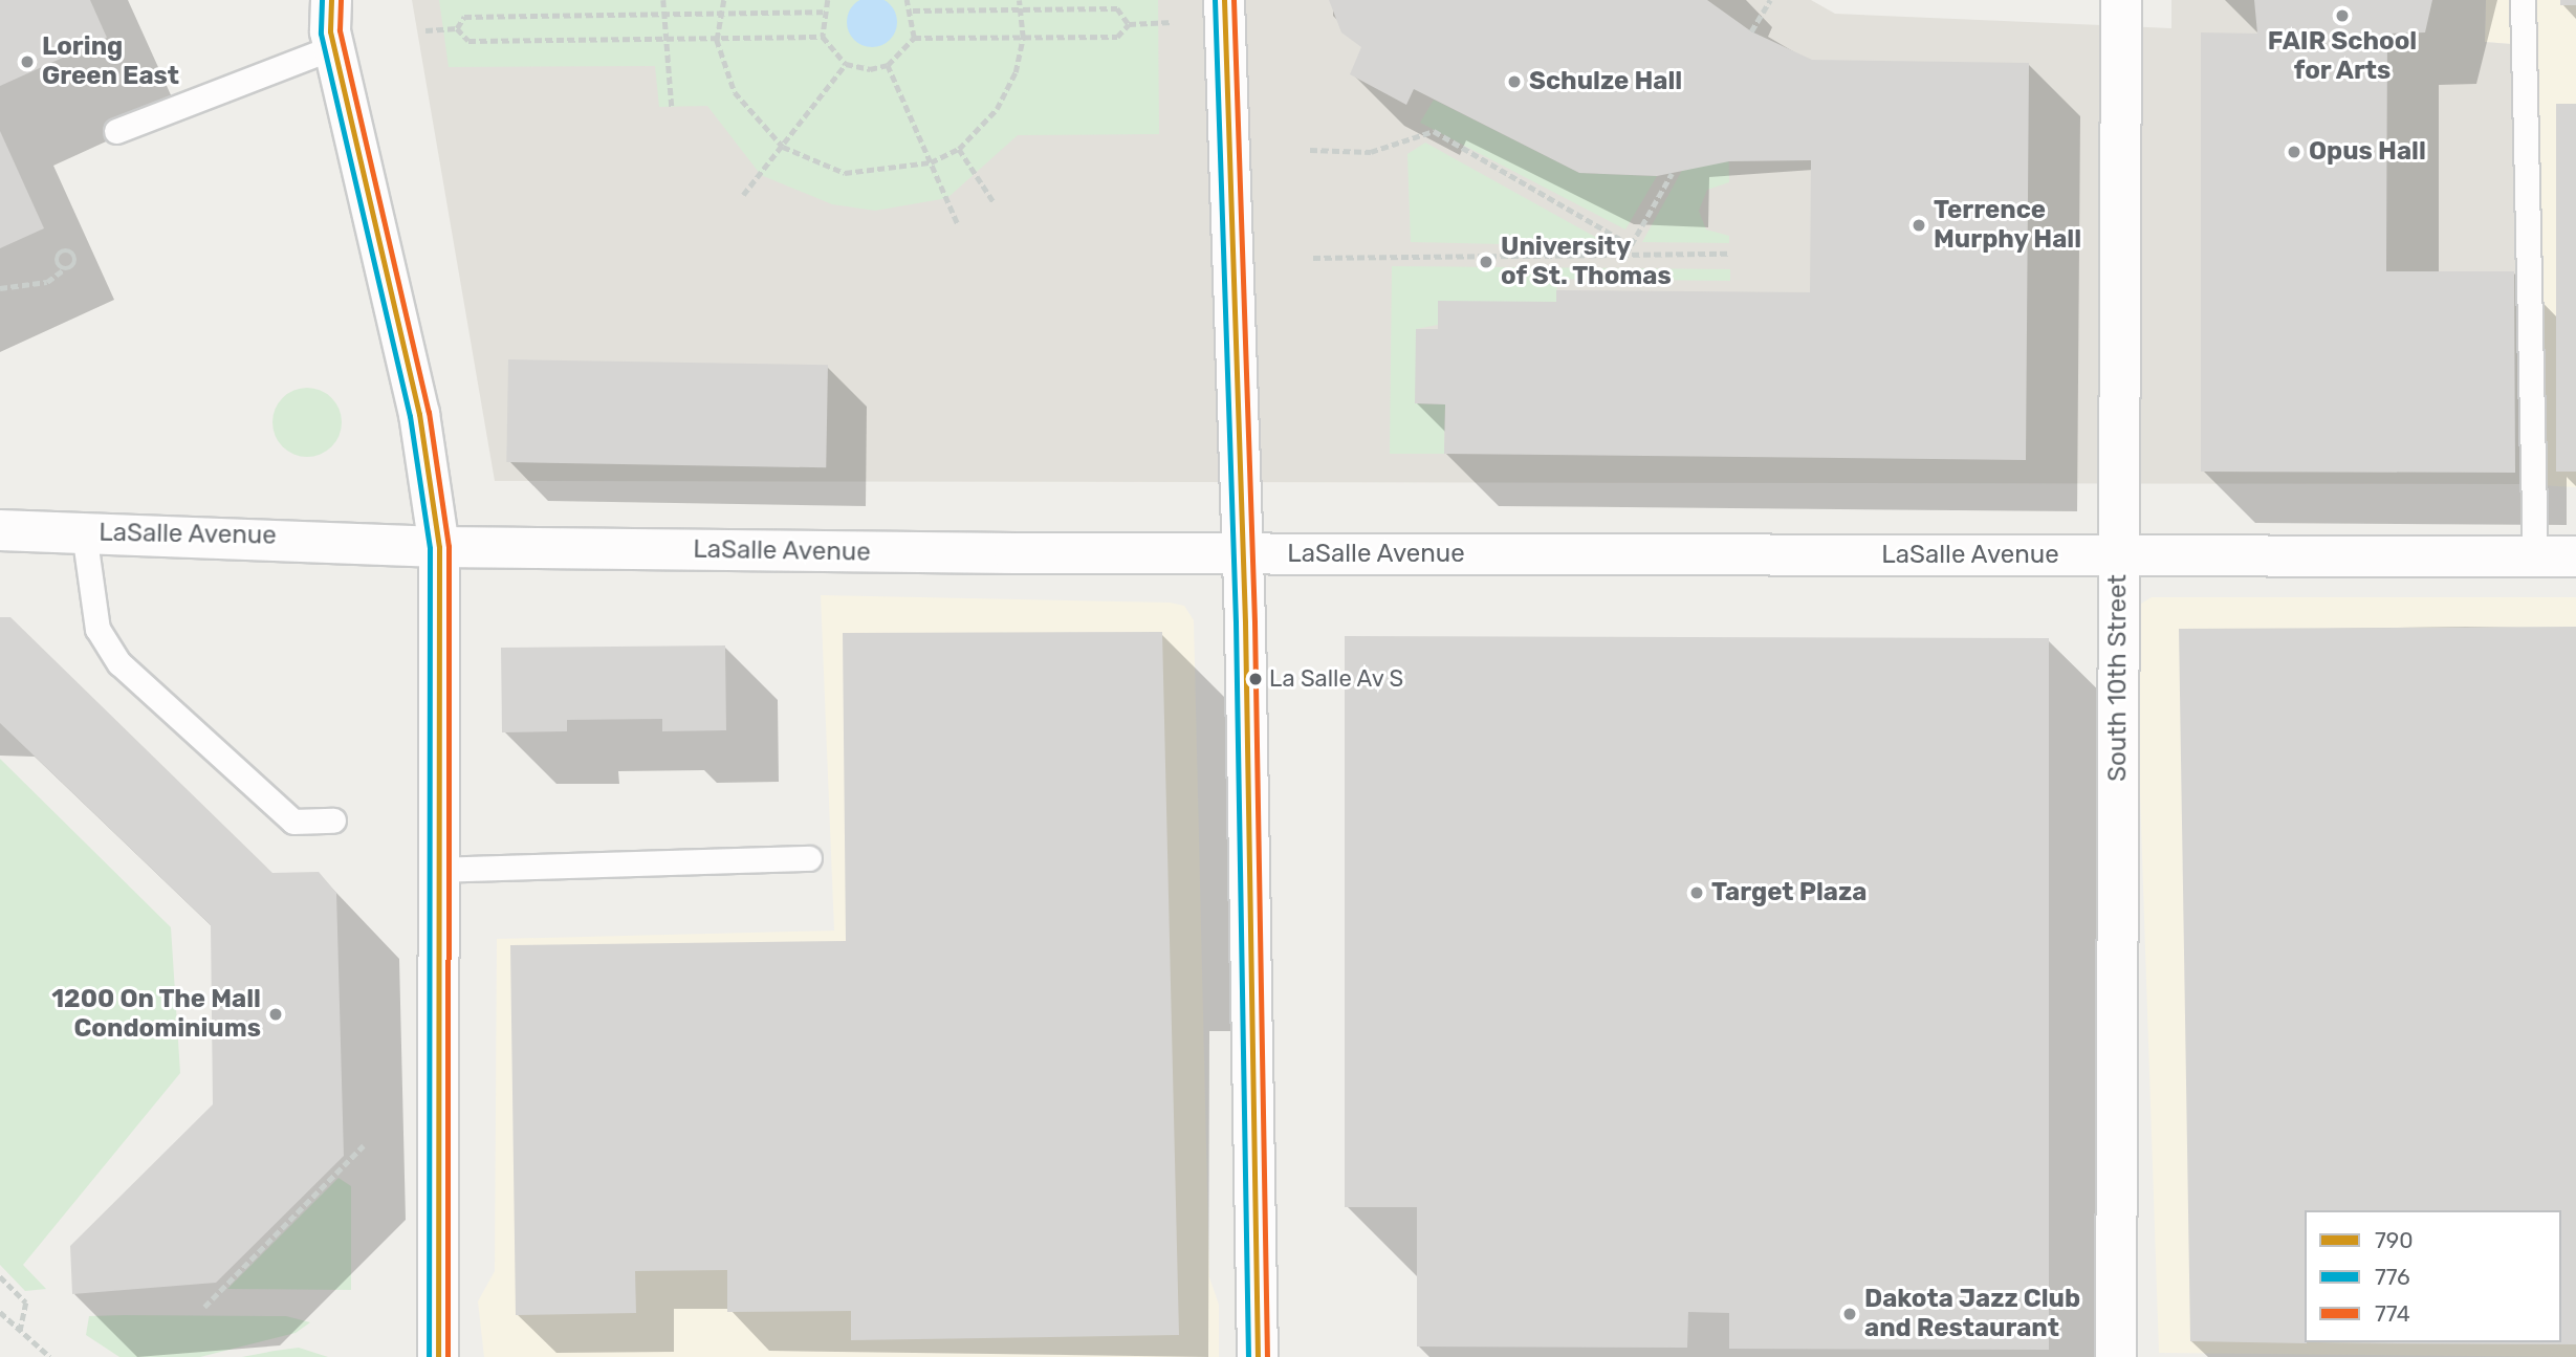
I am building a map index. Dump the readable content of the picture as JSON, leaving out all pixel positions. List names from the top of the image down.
{
  "streets": {
    "street": ["LaSalle Avenue", "South 10th Street"]
  },
  "crossings": [
    ["LaSalle Avenue", "South 10th Street"]
  ],
  "places": [
    "FAIR School for Arts",
    "Loring Green East",
    "Schulze Hall",
    "Opus Hall",
    "Terrence Murphy Hall",
    "University of St. Thomas",
    "La Salle Av S",
    "Target Plaza",
    "1200 On The Mall Condominiums",
    "Dakota Jazz Club and Restaurant"
  ],
  "lines": ["transit line 790", "transit line 776", "transit line 774"],
  "legend": ["790", "776", "774"]
}
